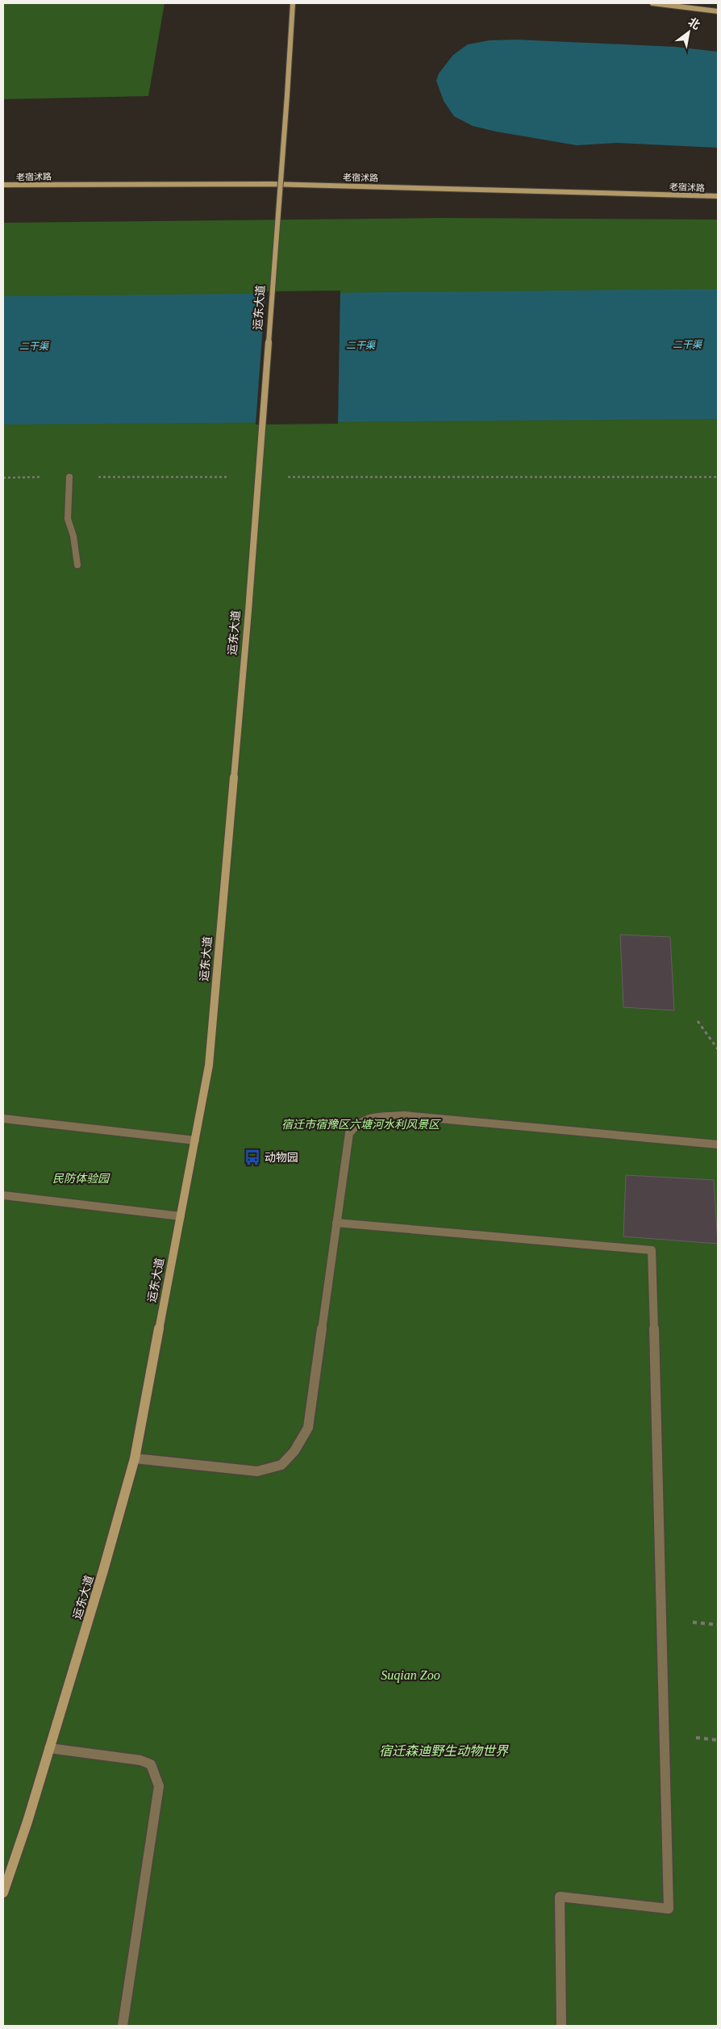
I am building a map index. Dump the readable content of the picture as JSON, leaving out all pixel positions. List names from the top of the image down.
{
  "streets": {
    "main road": ["老宿沭路", "运东大道"]
  },
  "water": ["二干渠"],
  "parks": [
    "宿迁市宿豫区六塘河水利风景区",
    "民防体验园",
    "Suqian Zoo",
    "宿迁森迪野生动物世界"
  ],
  "places": {
    "bus stop": ["动物园"]
  },
  "north": "top right"
}
